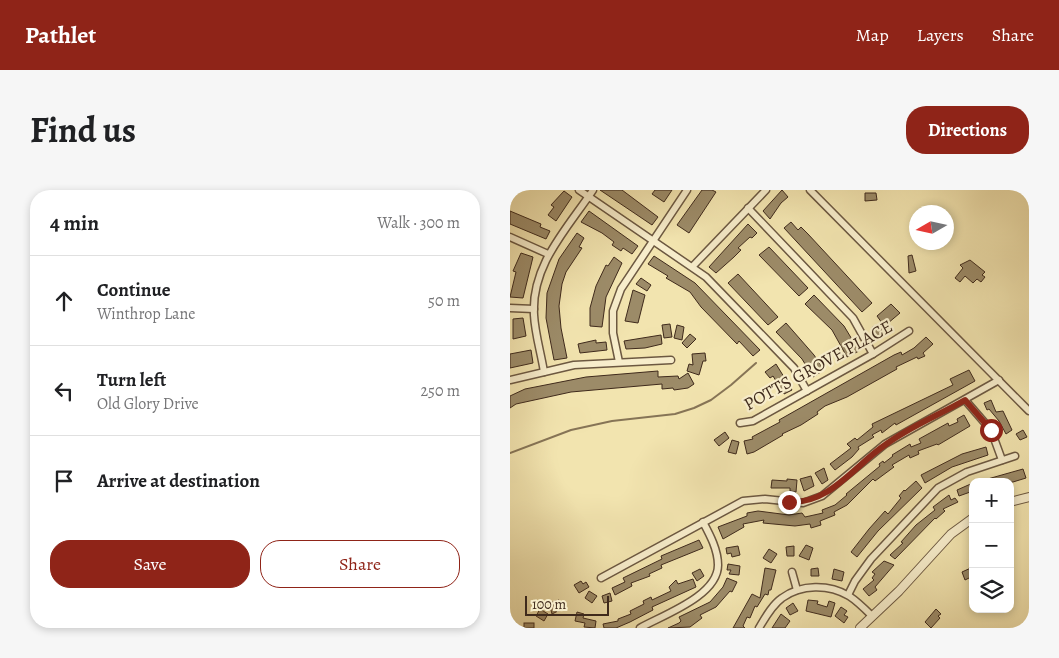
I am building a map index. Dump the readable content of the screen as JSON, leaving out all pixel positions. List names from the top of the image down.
{
  "streets": {
    "street": ["POTTS GROVE PLACE"]
  },
  "scale_bar": "100 m",
  "north": "left",
  "page": {
    "header": "Pathlet",
    "nav": ["Map", "Layers", "Share"],
    "title": "Find us",
    "buttons": [
      "Directions",
      ["Save", "Share"]
    ],
    "heading": ["4 min", "Walk · 300 m"],
    "list": [
      ["Continue", "Winthrop Lane", "50 m"],
      ["Turn left", "Old Glory Drive", "250 m"],
      "Arrive at destination"
    ],
    "map_buttons": ["+", "−"],
    "scale": "100 m"
  }
}
